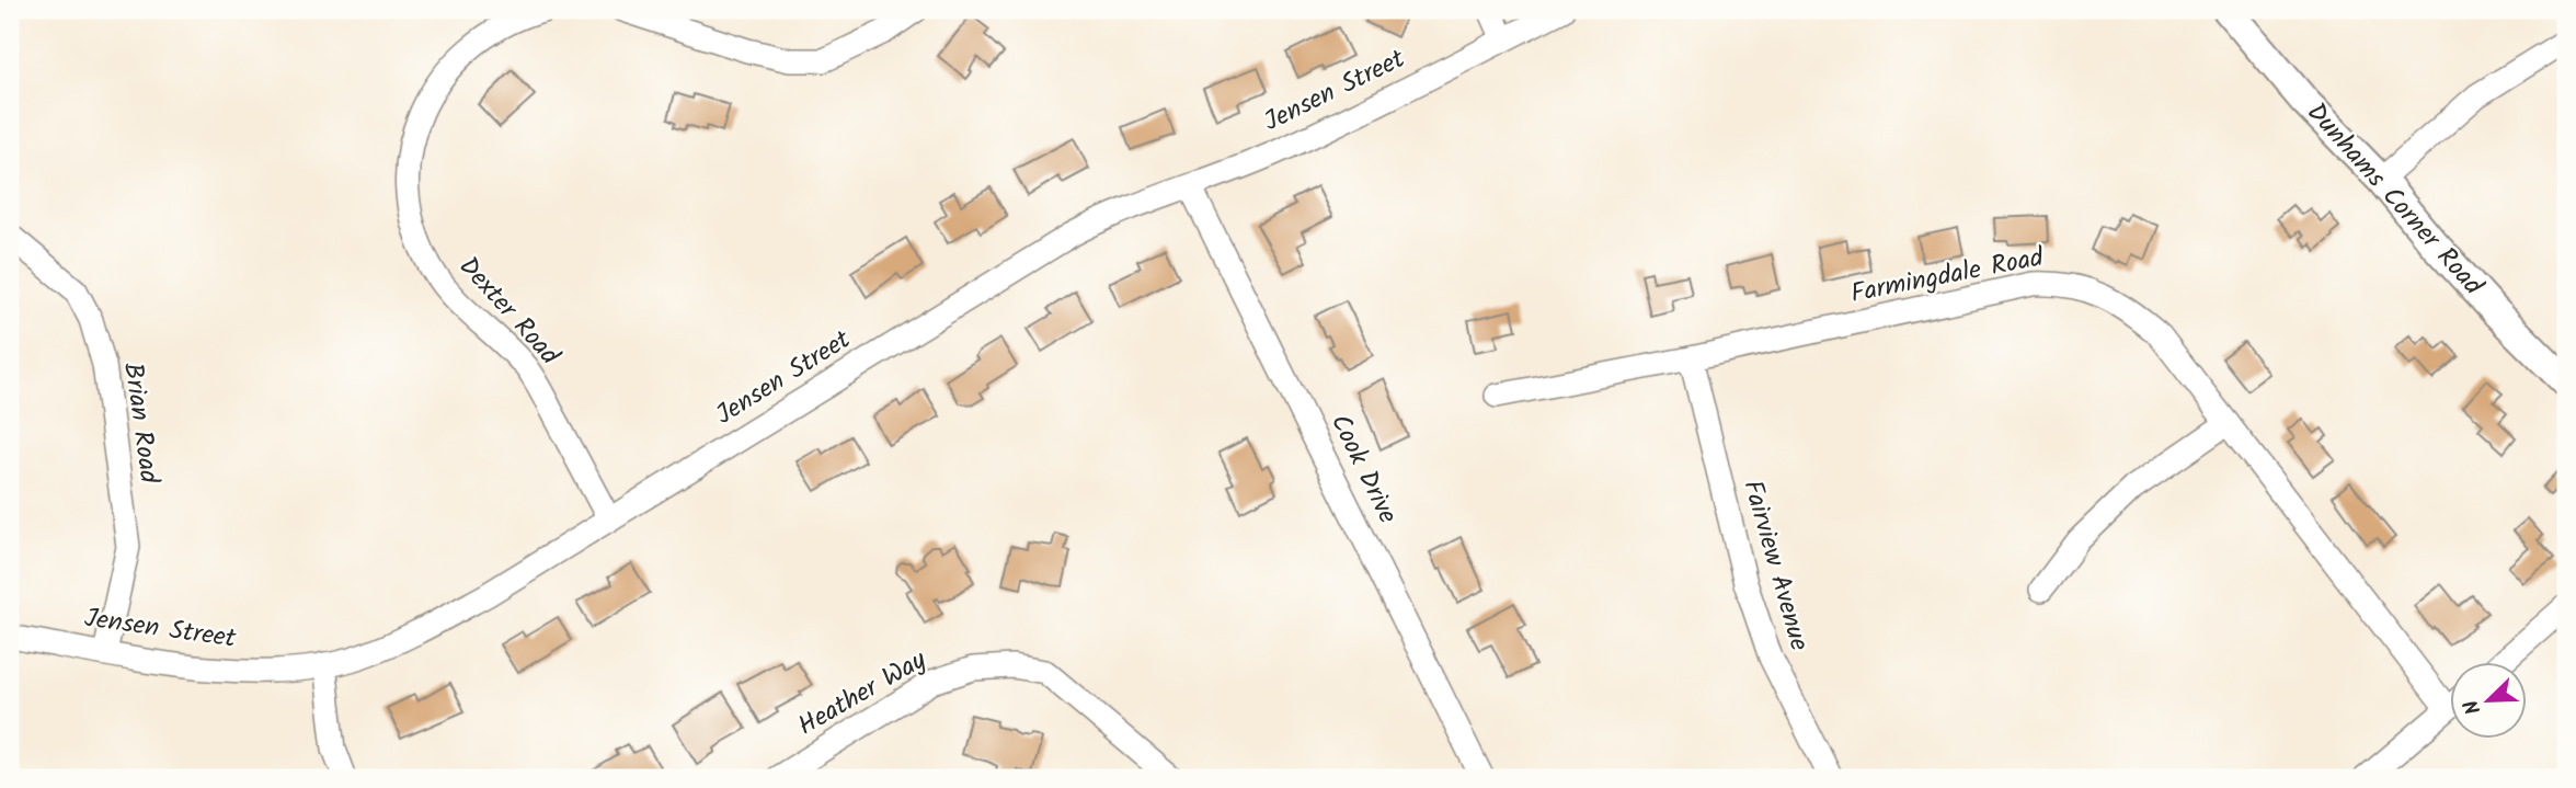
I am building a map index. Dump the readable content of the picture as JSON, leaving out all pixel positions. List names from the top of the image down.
{
  "streets": {
    "street": [
      "Jensen Street",
      "Dunhams Corner Road",
      "Farmingdale Road",
      "Dexter Road",
      "Brian Road",
      "Cook Drive",
      "Fairview Avenue",
      "Heather Way"
    ]
  },
  "crossings": [
    ["Jensen Street", "Dexter Road"],
    ["Jensen Street", "Brian Road"],
    ["Jensen Street", "Cook Drive"],
    ["Farmingdale Road", "Fairview Avenue"]
  ],
  "north": "bottom left"
}
